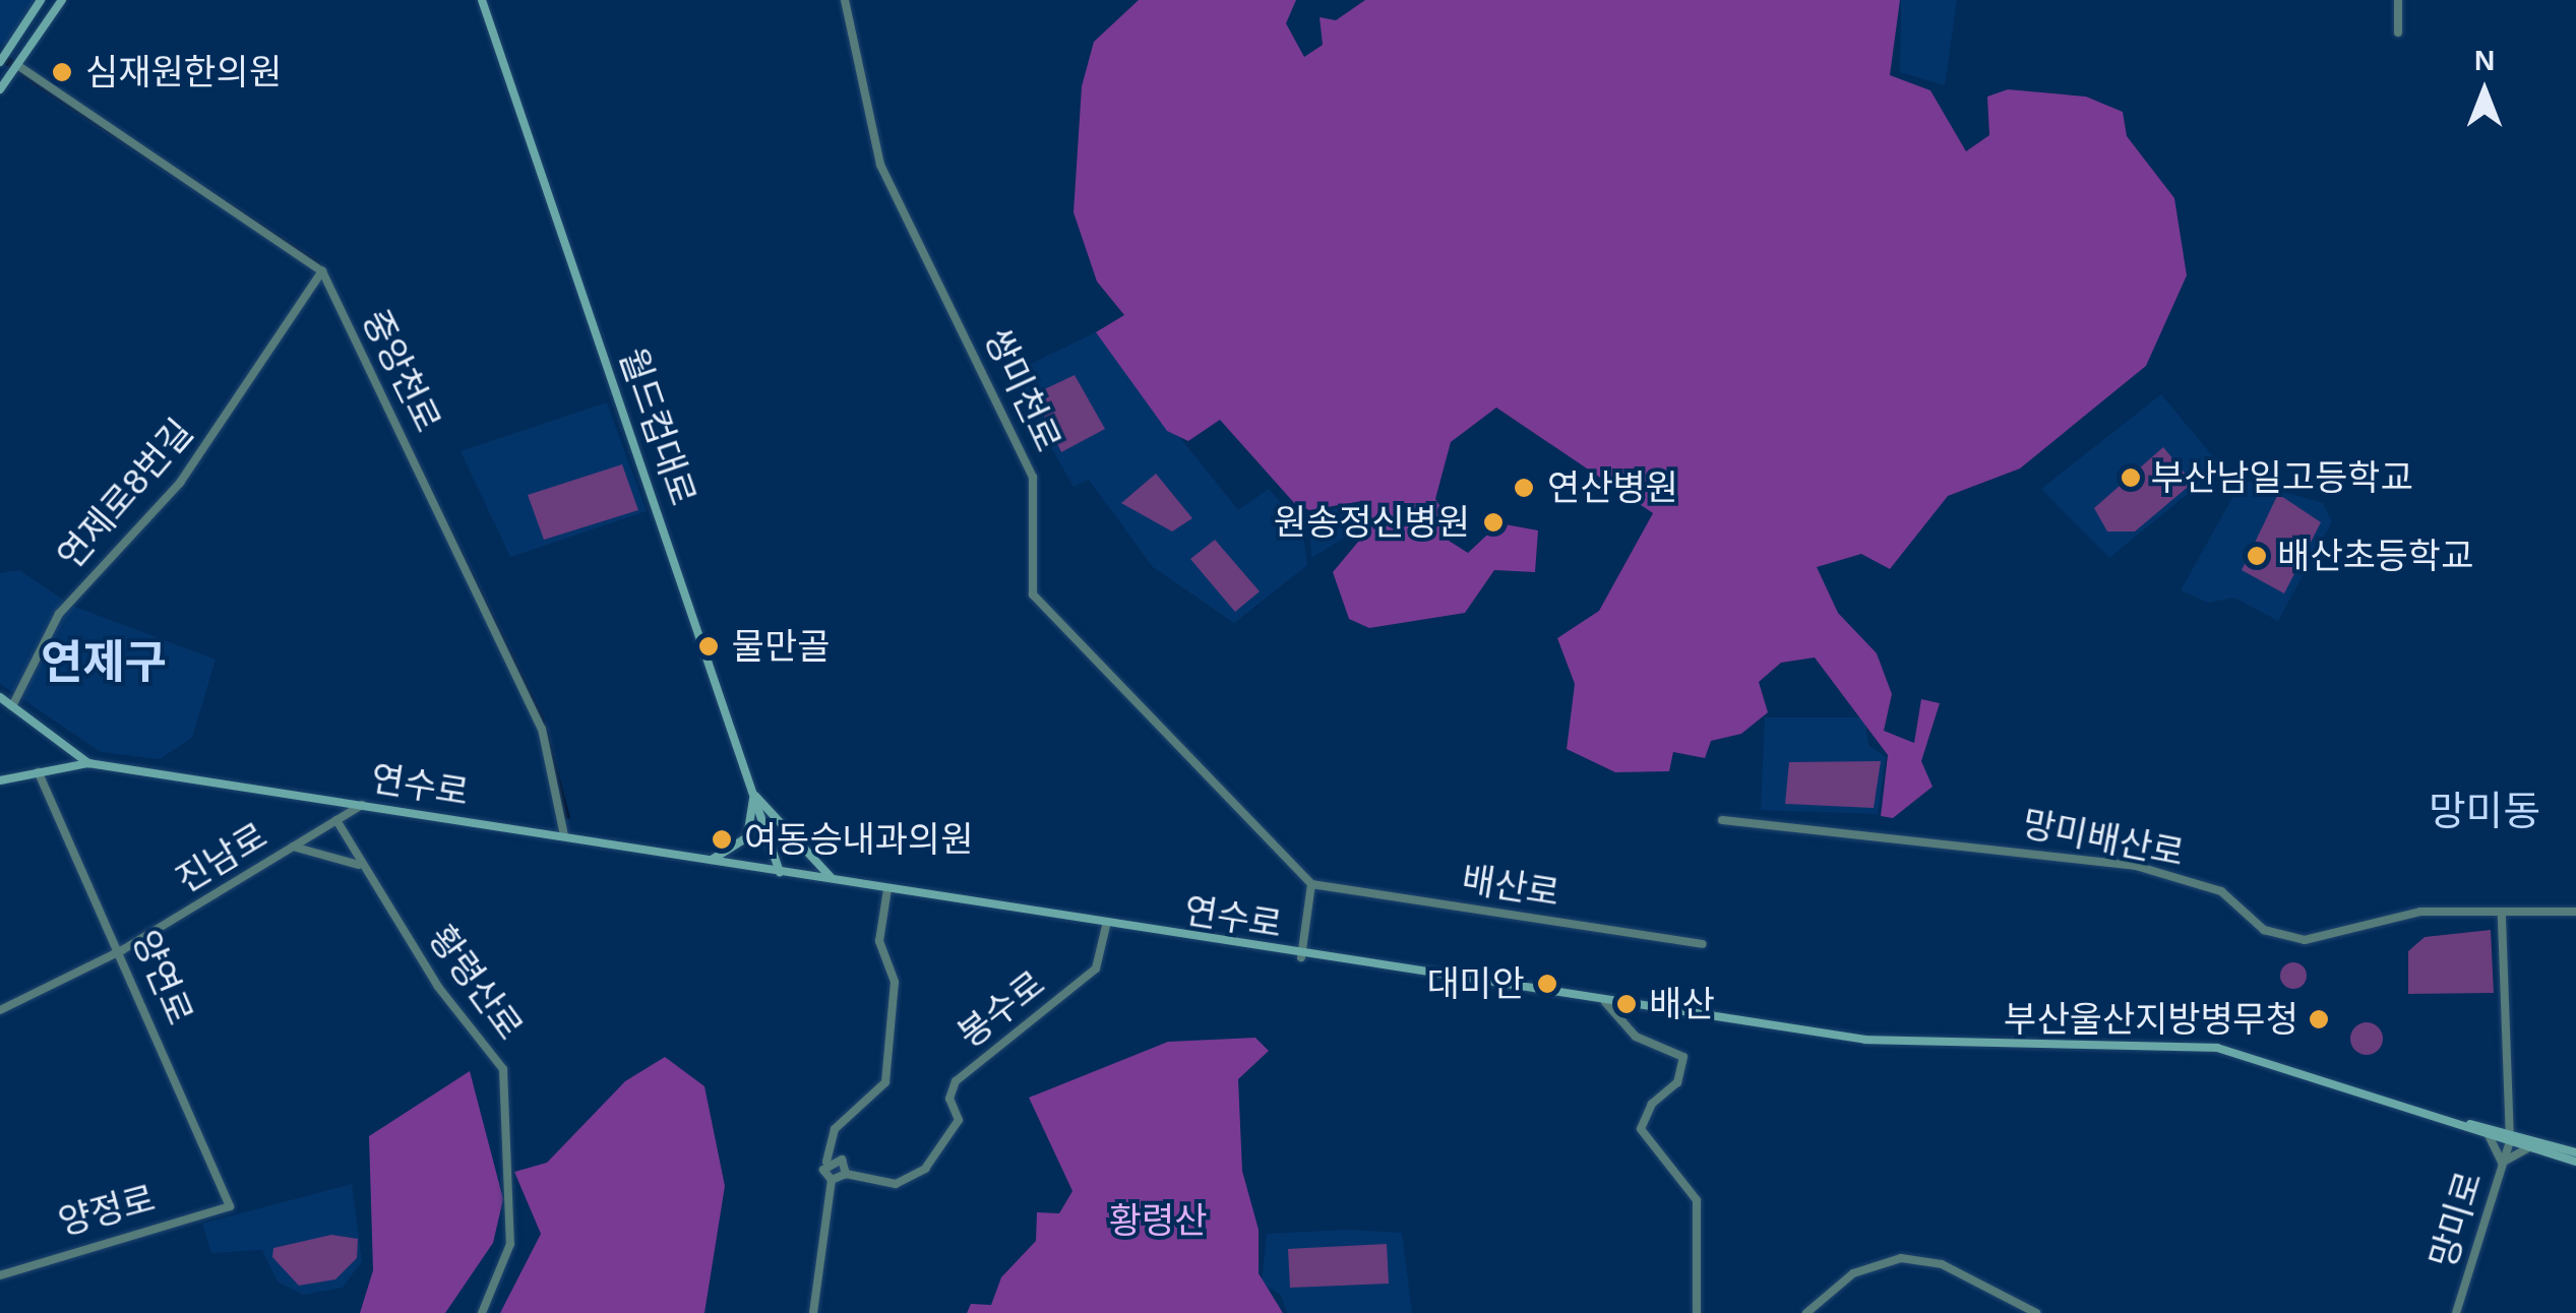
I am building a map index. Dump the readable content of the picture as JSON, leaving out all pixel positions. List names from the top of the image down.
{
  "streets": {
    "main road": ["월드컵대로", "연수로"],
    "street": [
      "중앙천로",
      "쌍미천로",
      "연제로8번길",
      "망미배산로",
      "진남로",
      "배산로",
      "양연로",
      "황령산로",
      "봉수로",
      "양정로",
      "망미로"
    ]
  },
  "crossings": [
    ["중앙천로", "연제로8번길"],
    ["중앙천로", "연수로"],
    ["쌍미천로", "배산로"],
    ["월드컵대로", "연수로"],
    ["연수로", "진남로"],
    ["연수로", "양연로"],
    ["연수로", "봉수로"],
    ["연수로", "망미로"],
    ["진남로", "양연로"],
    ["진남로", "황령산로"],
    ["양연로", "양정로"]
  ],
  "districts": ["연제구", "망미동"],
  "parks": ["황령산"],
  "places": [
    "심재원한의원",
    "부산남일고등학교",
    "연산병원",
    "원송정신병원",
    "배산초등학교",
    "물만골",
    "여동승내과의원",
    "대미안",
    "배산",
    "부산울산지방병무청"
  ],
  "north": "top"
}
